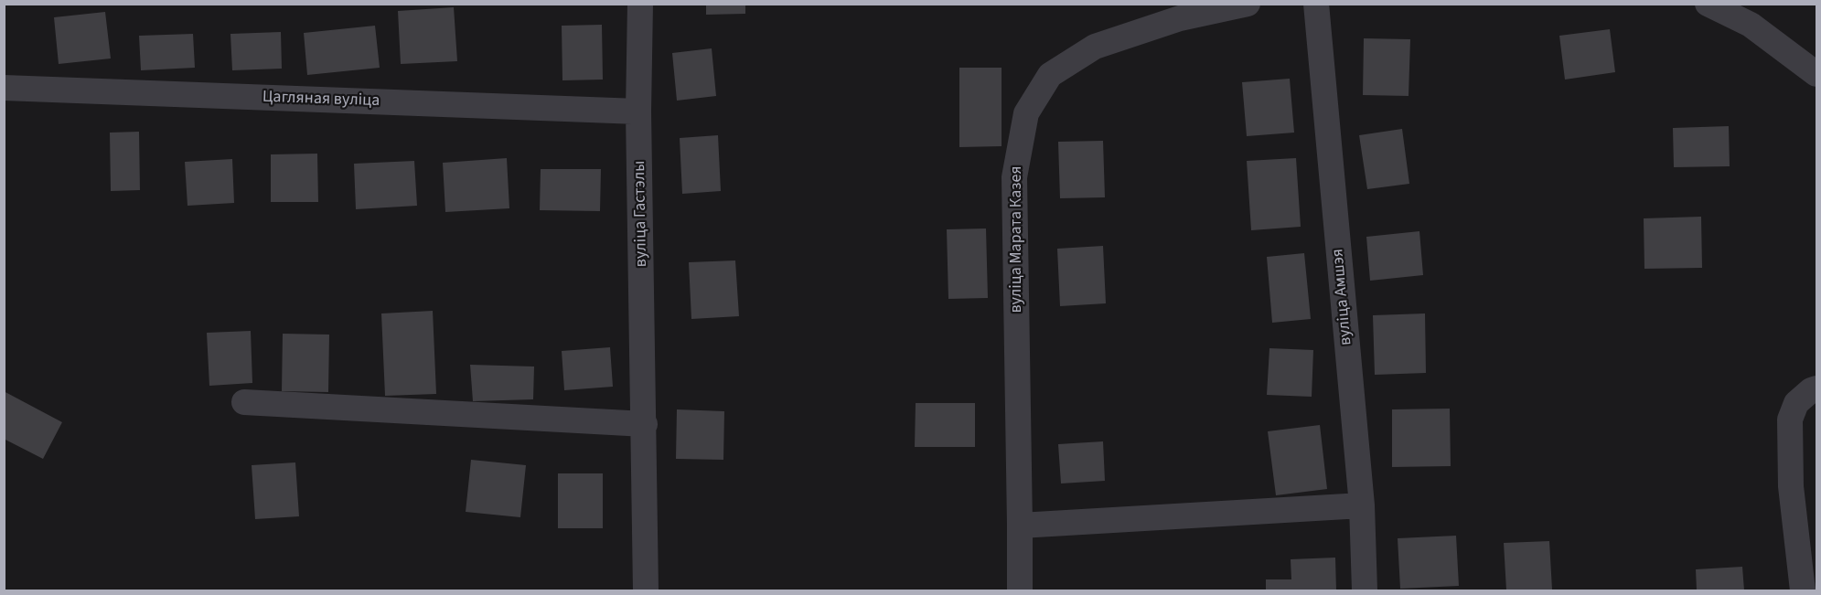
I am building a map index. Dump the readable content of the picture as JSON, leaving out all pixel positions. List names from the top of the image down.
{
  "streets": {
    "street": [
      "Цагляная вуліца",
      "вуліца Гастэлы",
      "вуліца Марата Казея",
      "вуліца Амшэя"
    ]
  },
  "crossings": [
    ["Цагляная вуліца", "вуліца Гастэлы"]
  ]
}
